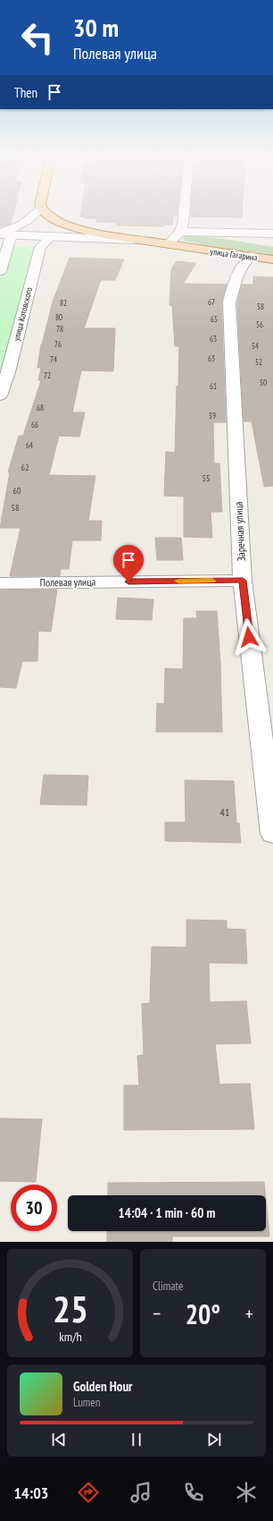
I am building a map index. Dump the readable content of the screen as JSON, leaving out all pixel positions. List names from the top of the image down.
{
  "streets": {
    "main road": ["улица Гагарина"],
    "street": ["улица Котовского", "Заречная улица", "Полевая улица"]
  },
  "crossings": [
    ["улица Гагарина", "Заречная улица"],
    ["Заречная улица", "Полевая улица"]
  ],
  "house_numbers": [
    "67",
    "82",
    "58",
    "80",
    "65",
    "56",
    "78",
    "63",
    "76",
    "54",
    "63",
    "74",
    "52",
    "72",
    "50",
    "61",
    "68",
    "59",
    "66",
    "64",
    "62",
    "55",
    "60",
    "58",
    "41"
  ],
  "page": {
    "turn": ["30 m", "Полевая улица"],
    "then": "Then",
    "limit": "30",
    "trip": "14:04 · 1 min · 60 m",
    "tile": "Climate",
    "heat": ["−", "20°", "+"],
    "song": ["Golden Hour", "Lumen"],
    "tabs": "14:03",
    "gauge": ["25", "km/h"]
  }
}
